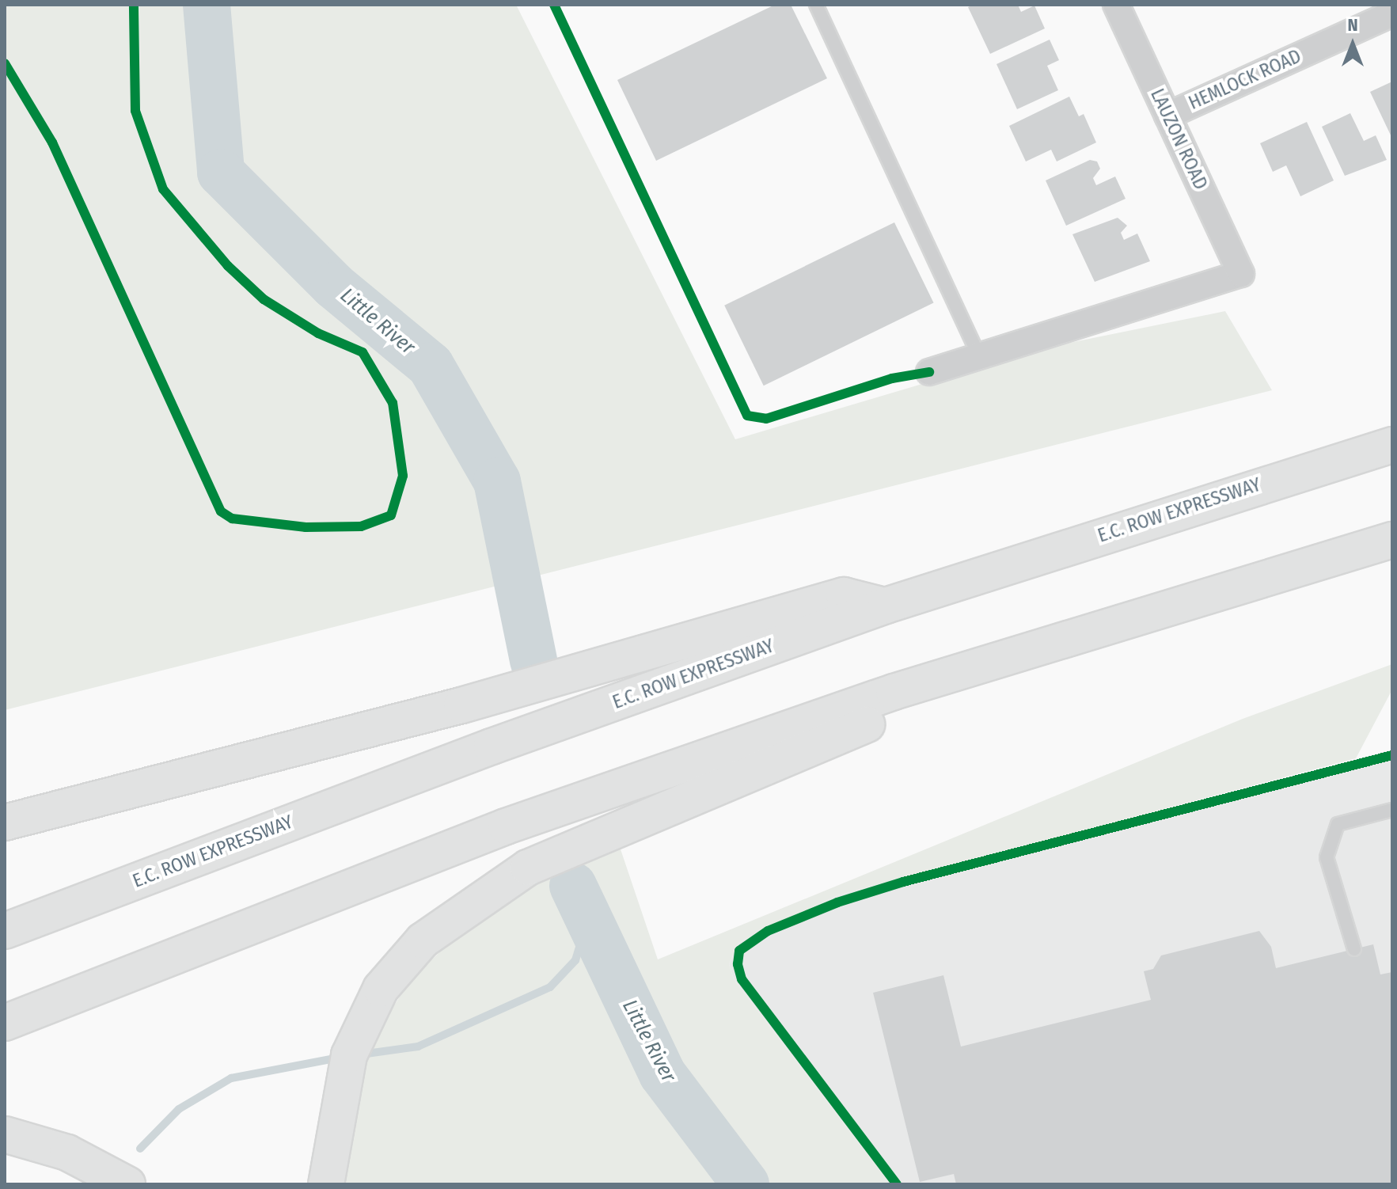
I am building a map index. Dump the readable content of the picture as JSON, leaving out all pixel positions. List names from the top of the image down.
{
  "streets": {
    "highway": ["E.C. ROW EXPRESSWAY"],
    "street": ["HEMLOCK ROAD", "LAUZON ROAD"]
  },
  "crossings": [
    ["HEMLOCK ROAD", "LAUZON ROAD"]
  ],
  "water": ["Little River"],
  "north": "top"
}
